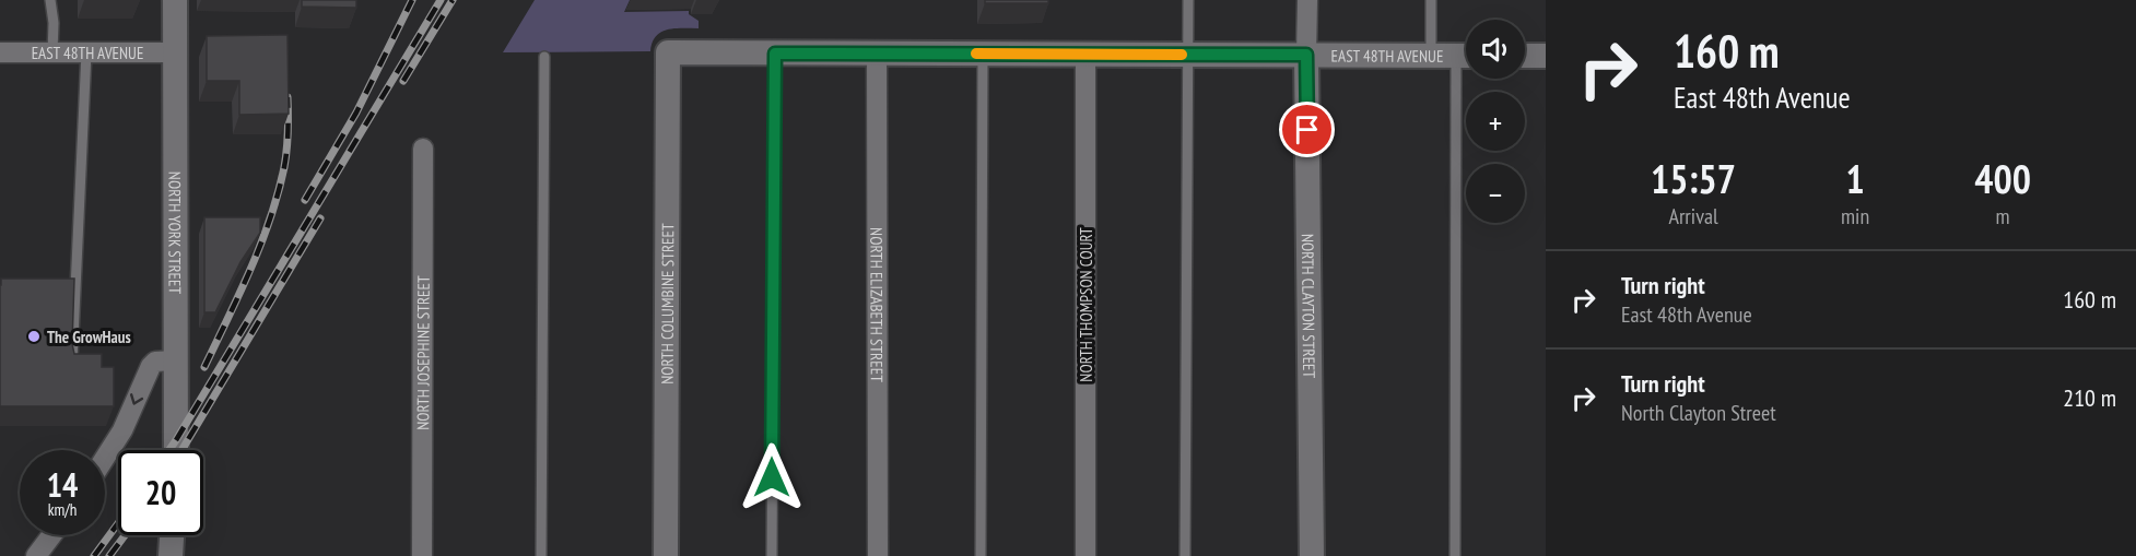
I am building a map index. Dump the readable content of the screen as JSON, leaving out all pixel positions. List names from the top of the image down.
{
  "streets": {
    "street": [
      "EAST 48TH AVENUE",
      "NORTH YORK STREET",
      "NORTH COLUMBINE STREET",
      "NORTH ELIZABETH STREET",
      "NORTH THOMPSON COURT",
      "NORTH CLAYTON STREET",
      "NORTH JOSEPHINE STREET"
    ]
  },
  "crossings": [
    ["EAST 48TH AVENUE", "NORTH YORK STREET"],
    ["EAST 48TH AVENUE", "NORTH COLUMBINE STREET"],
    ["EAST 48TH AVENUE", "NORTH ELIZABETH STREET"],
    ["EAST 48TH AVENUE", "NORTH THOMPSON COURT"],
    ["EAST 48TH AVENUE", "NORTH CLAYTON STREET"]
  ],
  "places": ["The GrowHaus"],
  "page": {
    "turn": ["160 m", "East 48th Avenue"],
    "map_buttons": ["+", "−"],
    "eta": [
      "15:57",
      "Arrival",
      "1",
      "min",
      "400",
      "m"
    ],
    "list": [
      {
        "name": "Turn right",
        "note": "East 48th Avenue",
        "value": "160 m"
      },
      {
        "name": "Turn right",
        "note": "North Clayton Street",
        "value": "210 m"
      }
    ],
    "speed": "14 km/h",
    "limit": "20"
  }
}
